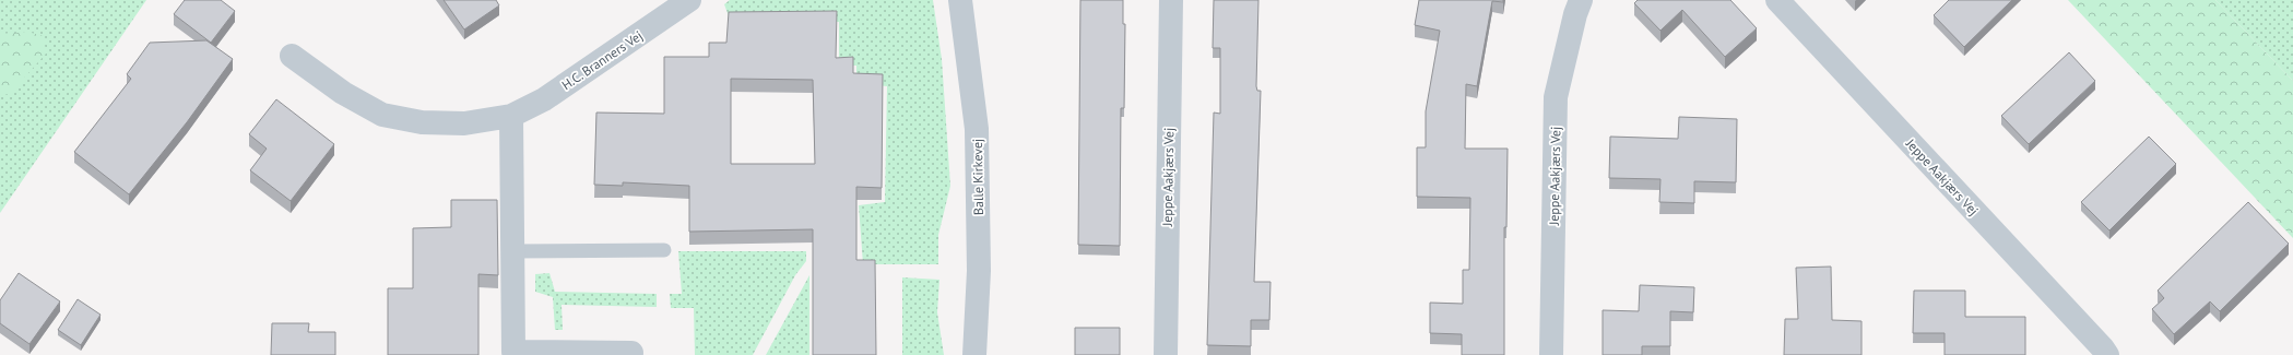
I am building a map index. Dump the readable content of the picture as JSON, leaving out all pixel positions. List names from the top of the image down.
{
  "streets": {
    "street": ["H.C. Branners Vej", "Jeppe Aakjærs Vej", "Balle Kirkevej"]
  }
}
